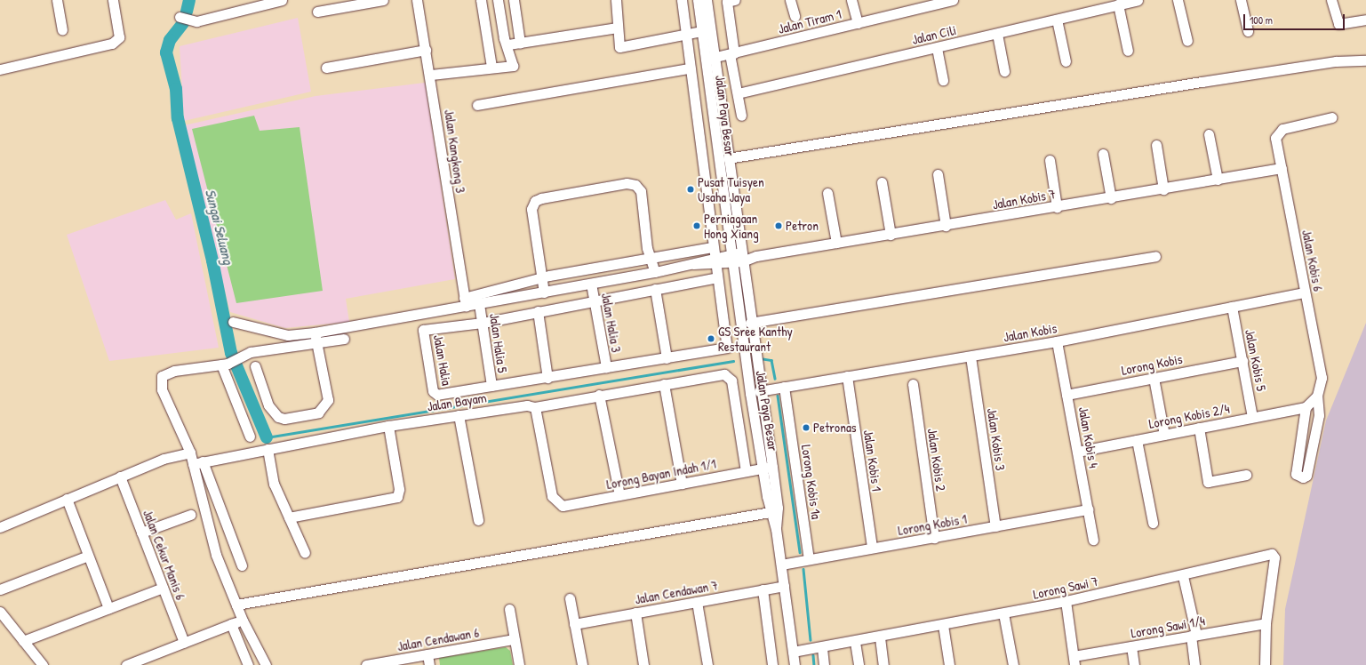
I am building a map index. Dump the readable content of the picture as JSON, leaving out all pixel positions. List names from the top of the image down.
{
  "streets": {
    "street": [
      "Jalan Tiram 1",
      "Jalan Cili",
      "Jalan Paya Besar",
      "Jalan Kangkong 3",
      "Jalan Kobis 7",
      "Jalan Kobis 6",
      "Jalan Halia 3",
      "Jalan Kobis",
      "Jalan Halia 5",
      "Jalan Halia",
      "Jalan Kobis 5",
      "Lorong Kobis",
      "Jalan Bayam",
      "Lorong Kobis 2/4",
      "Jalan Kobis 4",
      "Jalan Kobis 3",
      "Jalan Kobis 2",
      "Jalan Kobis 1",
      "Lorong Bayan Indah 1/1",
      "Lorong Kobis 1a",
      "Lorong Kobis 1",
      "Jalan Cekur Manis 6",
      "Lorong Sawi 7",
      "Jalan Cendawan 7",
      "Lorong Sawi 1/4",
      "Jalan Cendawan 6"
    ]
  },
  "crossings": [
    ["Jalan Tiram 1", "Jalan Paya Besar"],
    ["Jalan Paya Besar", "Jalan Kobis 7"],
    ["Jalan Paya Besar", "Jalan Kobis"],
    ["Jalan Paya Besar", "Lorong Bayan Indah 1/1"],
    ["Jalan Paya Besar", "Lorong Kobis 1"],
    ["Jalan Paya Besar", "Lorong Sawi 7"],
    ["Jalan Paya Besar", "Jalan Cendawan 7"],
    ["Jalan Kangkong 3", "Jalan Kobis 7"],
    ["Jalan Kobis 7", "Jalan Kobis 6"],
    ["Jalan Kobis 7", "Jalan Halia 3"],
    ["Jalan Kobis 7", "Jalan Halia 5"],
    ["Jalan Kobis 6", "Jalan Kobis"],
    ["Jalan Kobis 6", "Lorong Kobis 2/4"],
    ["Jalan Halia 3", "Jalan Halia"],
    ["Jalan Kobis", "Jalan Kobis 5"],
    ["Jalan Kobis", "Jalan Bayam"],
    ["Jalan Kobis", "Jalan Kobis 4"],
    ["Jalan Kobis", "Jalan Kobis 3"],
    ["Jalan Kobis", "Jalan Kobis 1"],
    ["Jalan Kobis", "Lorong Kobis 1a"],
    ["Jalan Halia 5", "Jalan Halia"],
    ["Jalan Kobis 5", "Lorong Kobis"],
    ["Jalan Kobis 5", "Lorong Kobis 2/4"],
    ["Lorong Kobis", "Jalan Kobis 4"],
    ["Jalan Bayam", "Lorong Bayan Indah 1/1"],
    ["Lorong Kobis 2/4", "Jalan Kobis 4"],
    ["Jalan Kobis 4", "Lorong Kobis 1"],
    ["Jalan Kobis 3", "Lorong Kobis 1"],
    ["Jalan Kobis 2", "Lorong Kobis 1"],
    ["Jalan Kobis 1", "Lorong Kobis 1"],
    ["Lorong Kobis 1a", "Lorong Kobis 1"],
    ["Lorong Sawi 7", "Lorong Sawi 1/4"]
  ],
  "water": ["Sungai Seluang"],
  "places": [
    "Pusat Tuisyen Usaha Jaya",
    "Perniagaan Hong Xiang",
    "Petron",
    "GS Sree Kanthy Restaurant",
    "Petronas"
  ],
  "scale_bar": "100 m"
}
